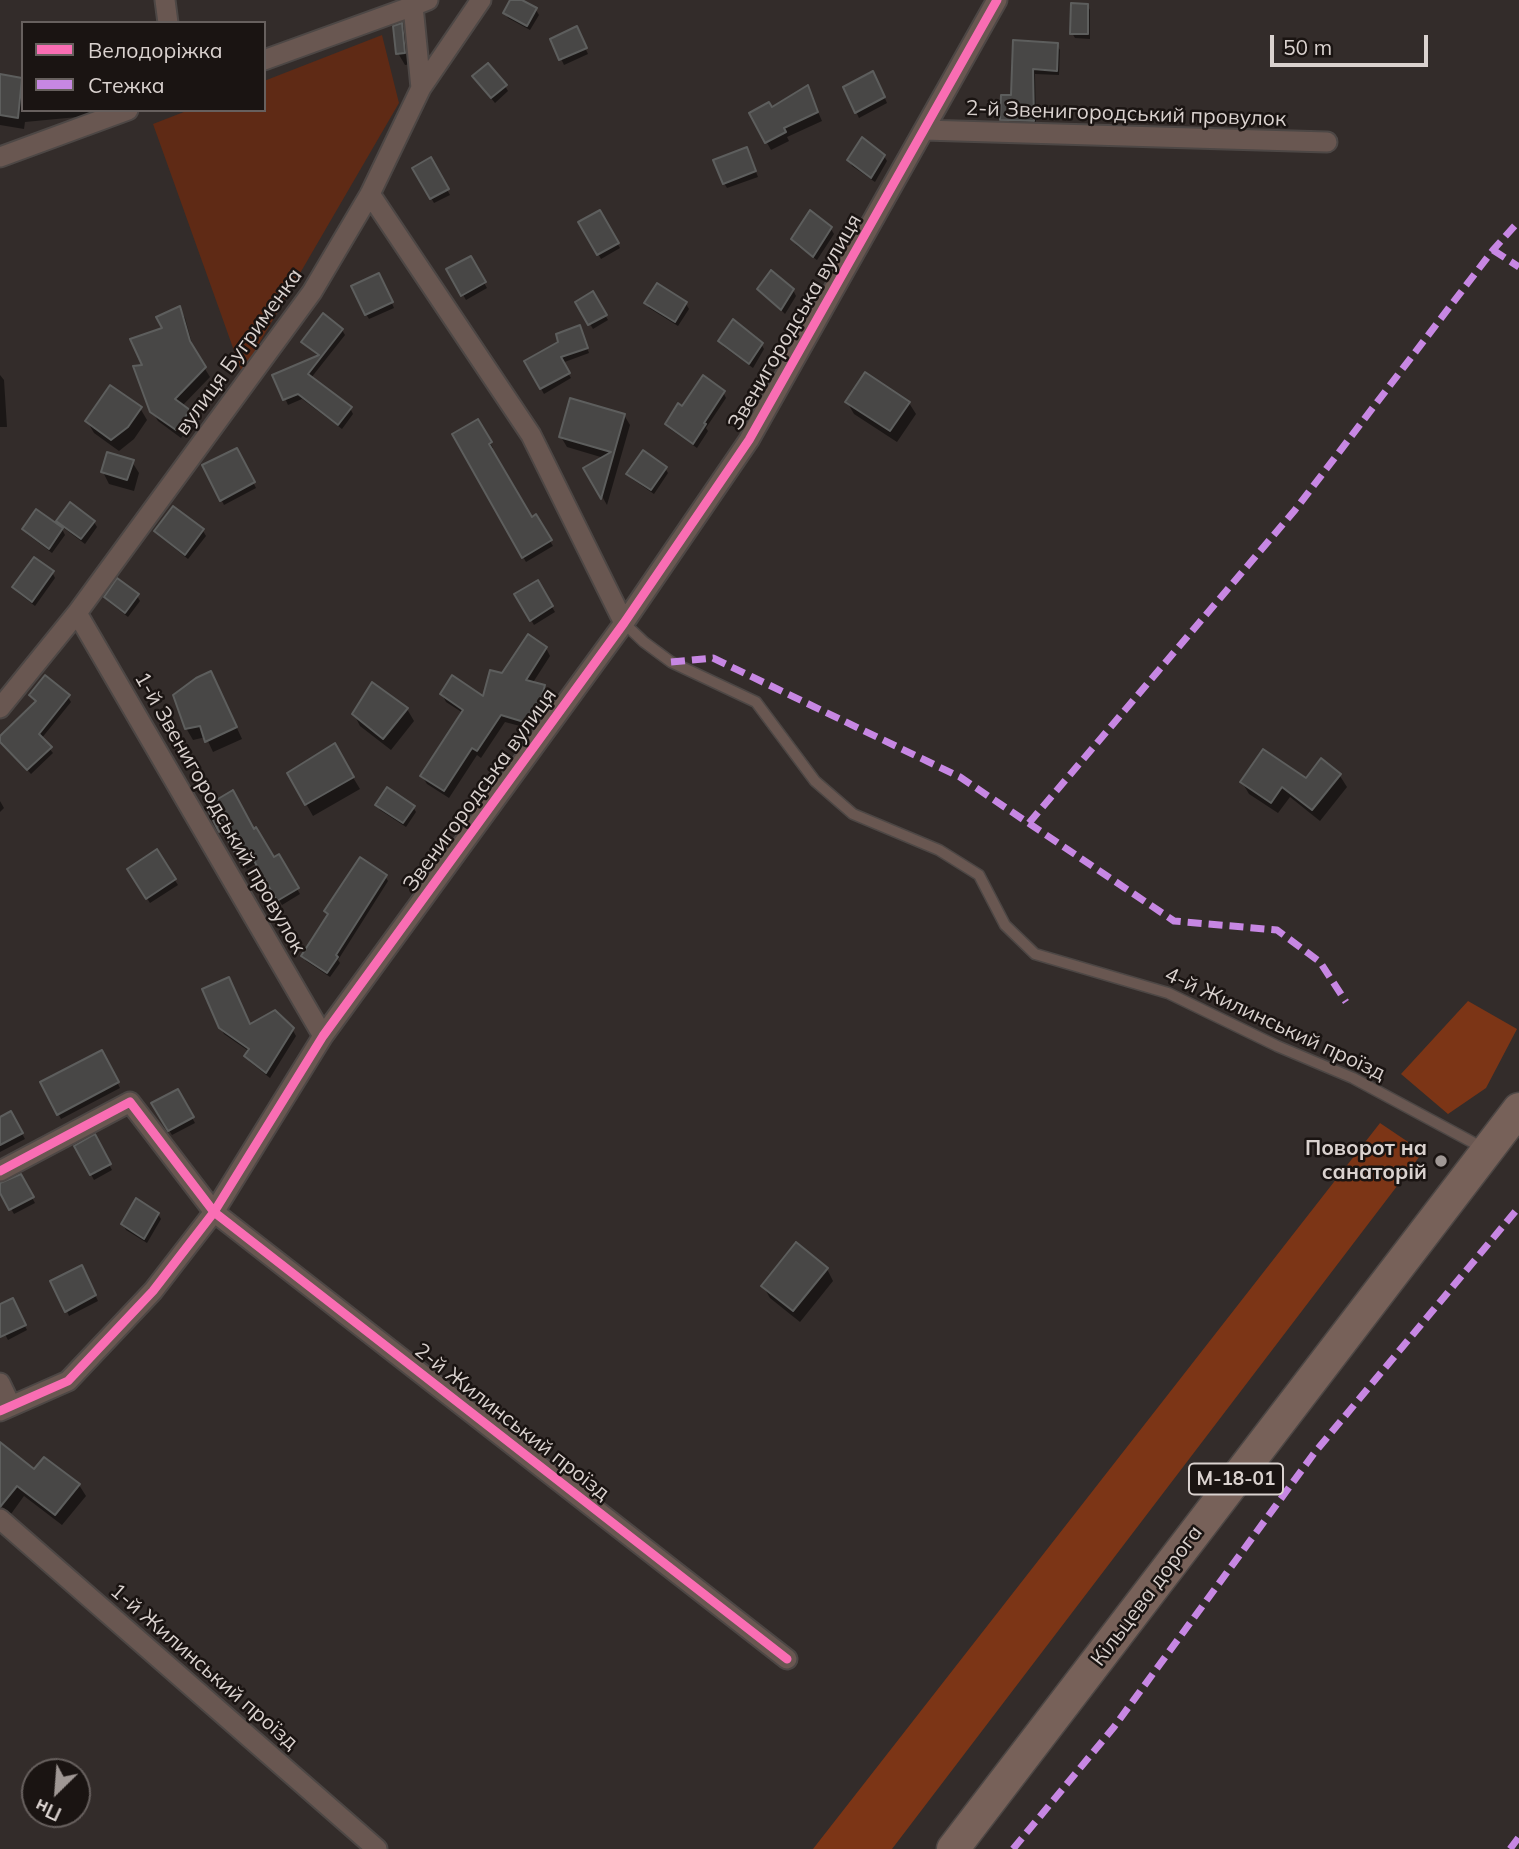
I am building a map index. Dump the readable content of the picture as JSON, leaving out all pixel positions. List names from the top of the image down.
{
  "streets": {
    "highway": ["М-18-01", "Кільцева дорога"],
    "street": [
      "2-й Звенигородський провулок",
      "Звенигородська вулиця",
      "вулиця Бугрименка",
      "1-й Звенигородський провулок",
      "2-й Жилинський проїзд",
      "1-й Жилинський проїзд"
    ],
    "lane": ["4-й Жилинський проїзд"]
  },
  "crossings": [
    ["2-й Звенигородський провулок", "Звенигородська вулиця"],
    ["Звенигородська вулиця", "1-й Звенигородський провулок"],
    ["Звенигородська вулиця", "4-й Жилинський проїзд"],
    ["Звенигородська вулиця", "2-й Жилинський проїзд"],
    ["вулиця Бугрименка", "1-й Звенигородський провулок"],
    ["4-й Жилинський проїзд", "Кільцева дорога"]
  ],
  "places": ["Поворот на санаторій"],
  "legend": ["Велодоріжка", "Стежка"],
  "scale_bar": "50 m",
  "north": "bottom left"
}
